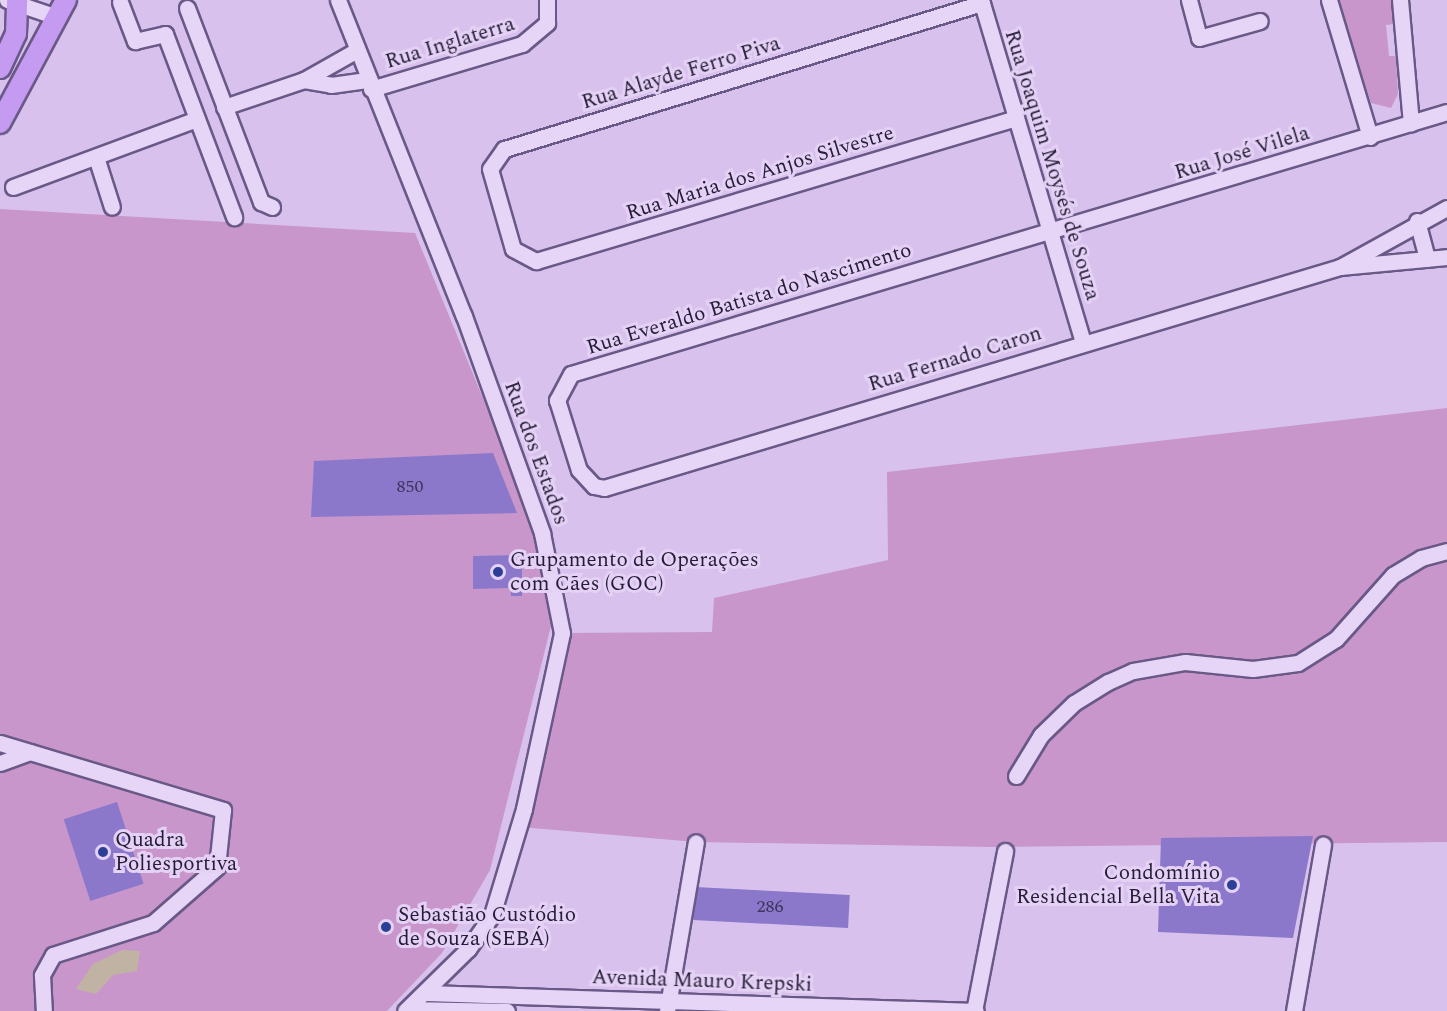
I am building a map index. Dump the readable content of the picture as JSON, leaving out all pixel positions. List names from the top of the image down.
{
  "streets": {
    "street": [
      "Rua Inglaterra",
      "Rua Alayde Ferro Piva",
      "Rua José Vilela",
      "Rua Joaquim Moysés de Souza",
      "Rua Maria dos Anjos Silvestre",
      "Rua Everaldo Batista do Nascimento",
      "Rua Fernado Caron",
      "Rua dos Estados",
      "Avenida Mauro Krepski"
    ]
  },
  "crossings": [
    ["Rua Inglaterra", "Rua dos Estados"],
    ["Rua Alayde Ferro Piva", "Rua Joaquim Moysés de Souza"],
    ["Rua Alayde Ferro Piva", "Rua Maria dos Anjos Silvestre"],
    ["Rua José Vilela", "Rua Joaquim Moysés de Souza"],
    ["Rua José Vilela", "Rua Everaldo Batista do Nascimento"],
    ["Rua Joaquim Moysés de Souza", "Rua Maria dos Anjos Silvestre"],
    ["Rua Joaquim Moysés de Souza", "Rua Everaldo Batista do Nascimento"],
    ["Rua Joaquim Moysés de Souza", "Rua Fernado Caron"],
    ["Rua Everaldo Batista do Nascimento", "Rua Fernado Caron"],
    ["Rua dos Estados", "Avenida Mauro Krepski"]
  ],
  "places": [
    "Grupamento de Operações com Cães (GOC)",
    "Quadra Poliesportiva",
    "Condomínio Residencial Bella Vita",
    "Sebastião Custódio de Souza (SEBÁ)"
  ],
  "house_numbers": ["850", "286"]
}
